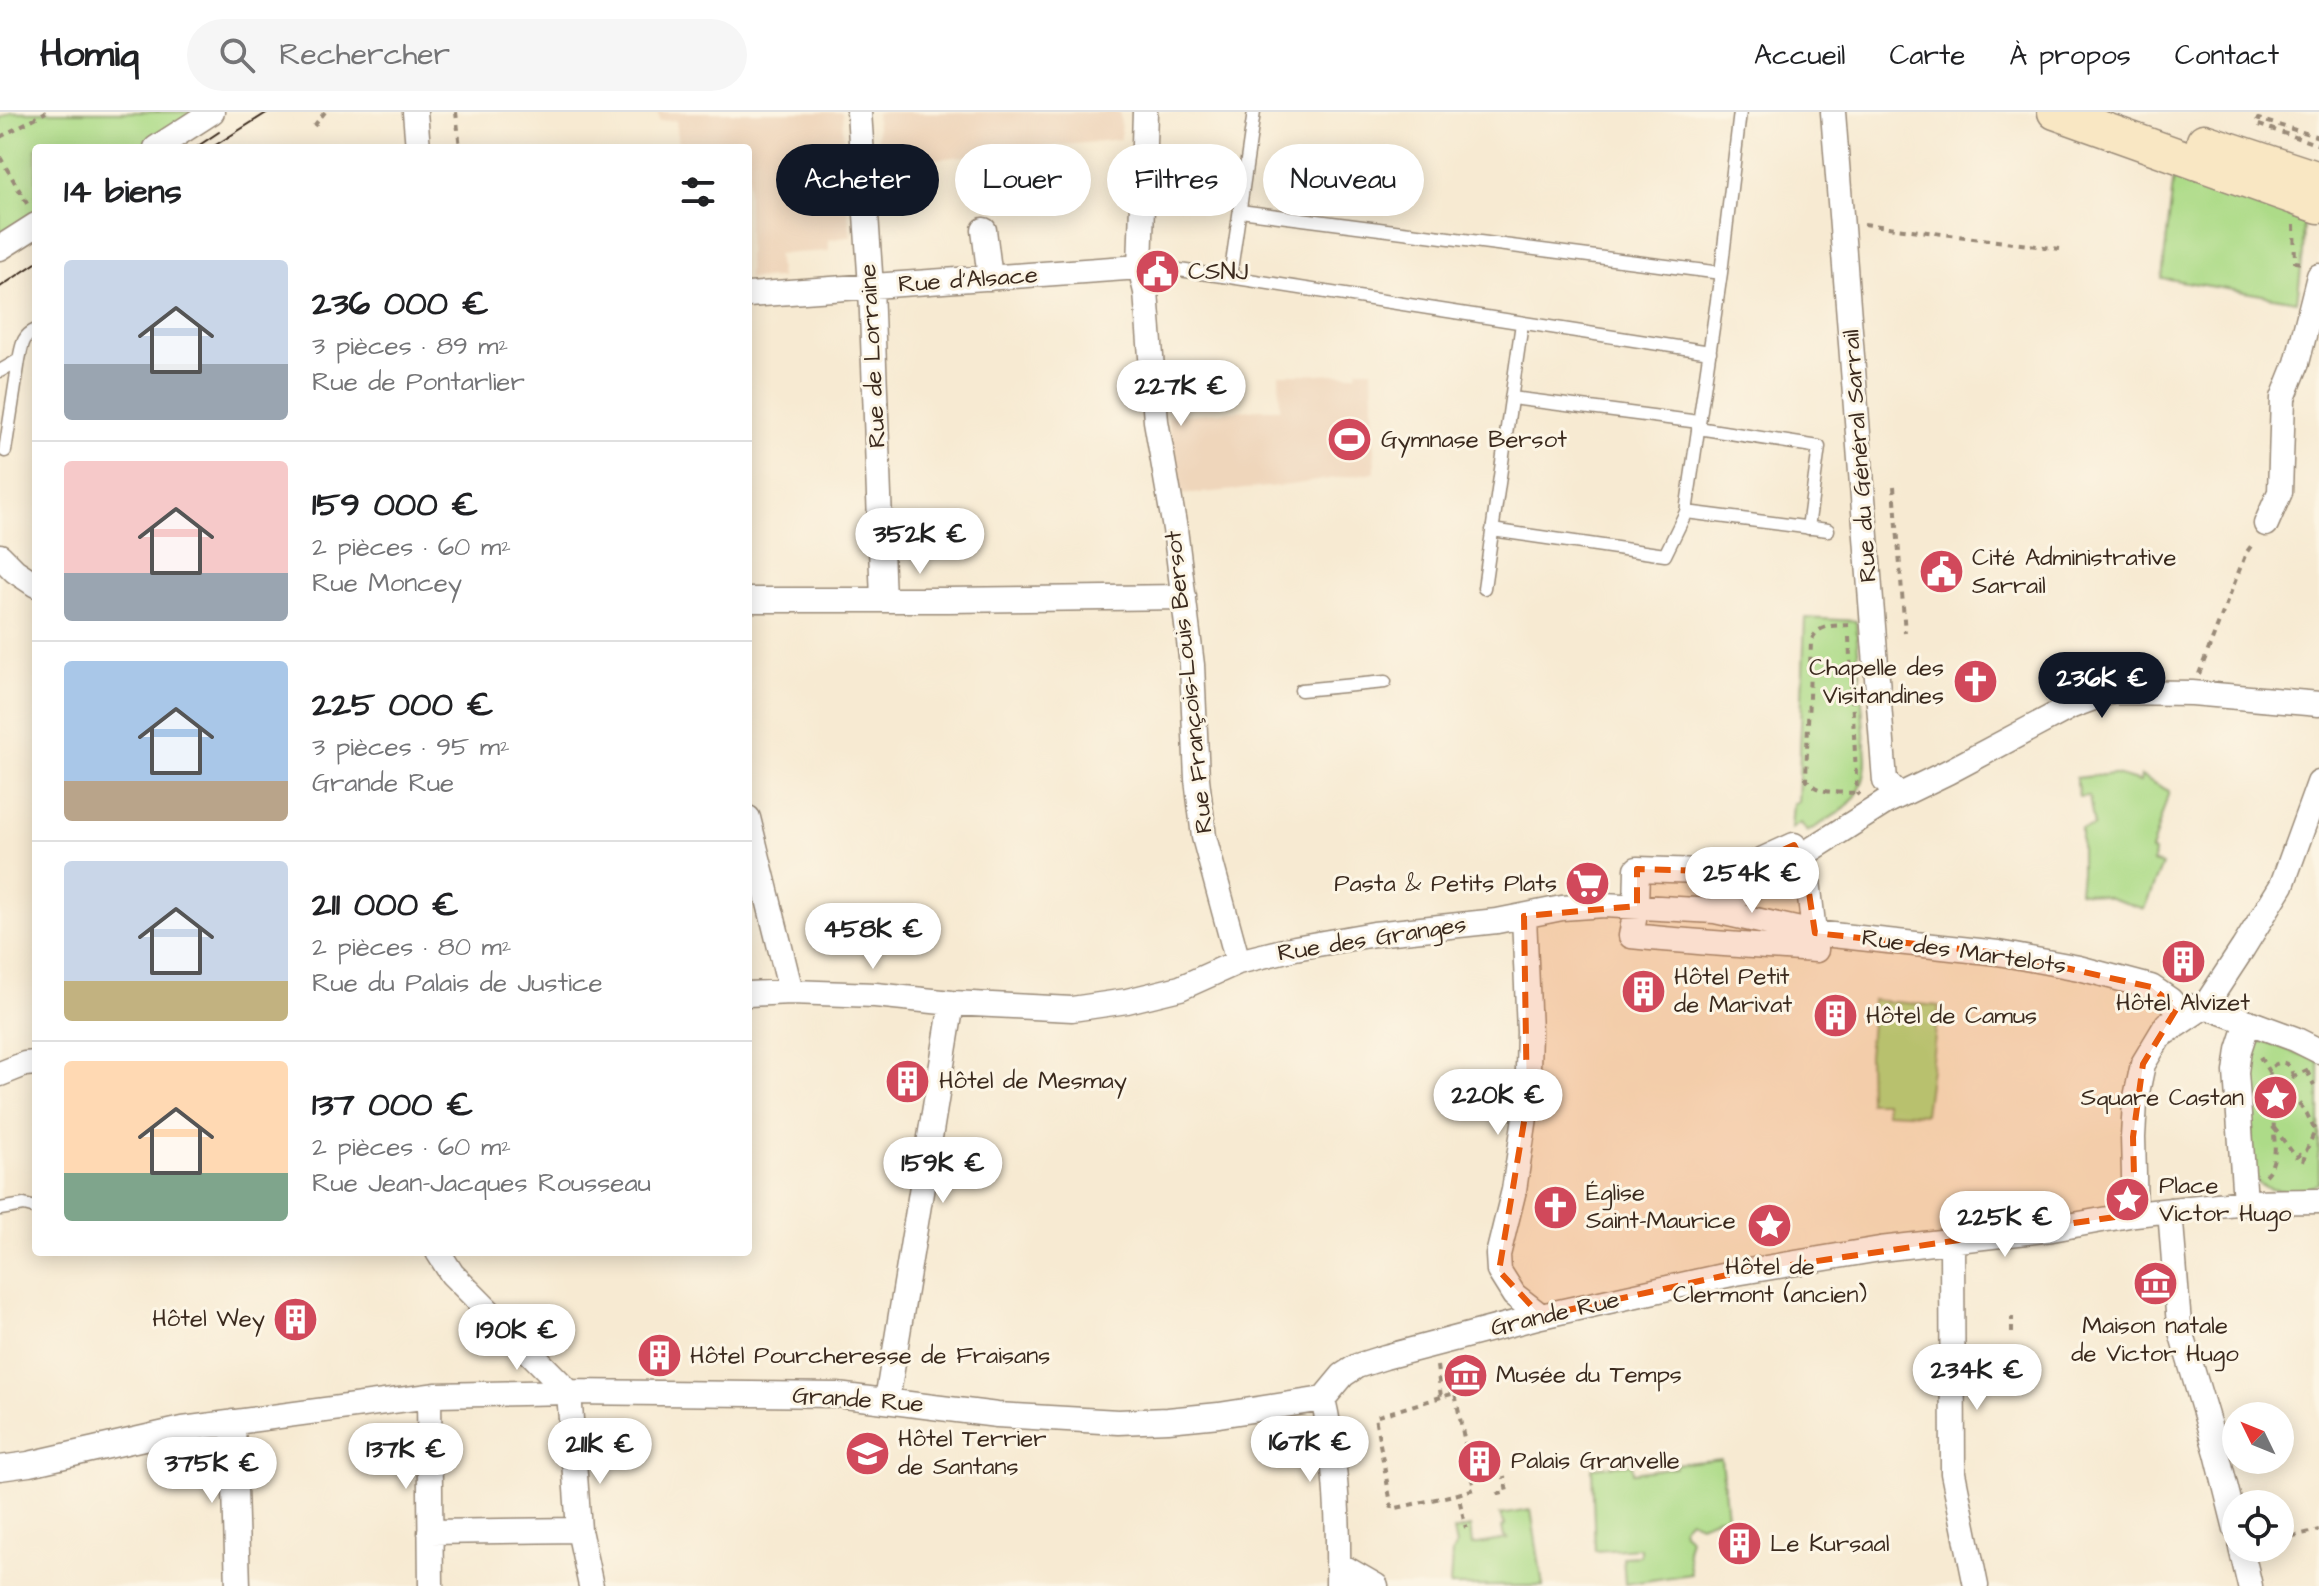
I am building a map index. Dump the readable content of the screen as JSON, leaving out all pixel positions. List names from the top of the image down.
{
  "streets": {
    "street": [
      "Rue d'Alsace",
      "Rue de Lorraine",
      "Rue du Général Sarrail",
      "Rue François-Louis Bersot",
      "Rue des Granges",
      "Rue des Martelots",
      "Grande Rue"
    ]
  },
  "crossings": [
    ["Rue d'Alsace", "Rue de Lorraine"],
    ["Rue d'Alsace", "Rue François-Louis Bersot"],
    ["Rue François-Louis Bersot", "Rue des Granges"],
    ["Rue des Granges", "Rue des Martelots"]
  ],
  "places": {
    "public building": ["CSNJ", "Cité Administrative Sarrail"],
    "sports": ["Gymnase Bersot"],
    "church": ["Chapelle des Visitandines", "Église Saint-Maurice"],
    "supermarket": ["Pasta & Petits Plats"],
    "building": [
      "Hôtel Alvizet",
      "Hôtel Petit de Marivat",
      "Hôtel de Camus",
      "Hôtel de Mesmay",
      "Hôtel Wey",
      "Hôtel Pourcheresse de Fraisans",
      "Palais Granvelle",
      "Le Kursaal"
    ],
    "place": ["Square Castan", "Place Victor Hugo", "Hôtel de Clermont (ancien)"],
    "museum": ["Maison natale de Victor Hugo", "Musée du Temps"],
    "school or university": ["Hôtel Terrier de Santans"]
  },
  "north": "top left",
  "page": {
    "header": "Homiq",
    "search": "Rechercher",
    "nav": [
      "Accueil",
      "Carte",
      "À propos",
      "Contact"
    ],
    "chip": [
      "Acheter",
      "Louer",
      "Filtres",
      "Nouveau"
    ],
    "heading": "14 biens",
    "list": [
      {
        "name": "236 000 €",
        "note": "3 pièces · 89 m² · Rue de Pontarlier"
      },
      {
        "name": "159 000 €",
        "note": "2 pièces · 60 m² · Rue Moncey"
      },
      {
        "name": "225 000 €",
        "note": "3 pièces · 95 m² · Grande Rue"
      },
      {
        "name": "211 000 €",
        "note": "2 pièces · 80 m² · Rue du Palais de Justice"
      },
      {
        "name": "137 000 €",
        "note": "2 pièces · 60 m² · Rue Jean-Jacques Rousseau"
      }
    ],
    "price": [
      "227K €",
      "352K €",
      "236K €",
      "254K €",
      "458K €",
      "220K €",
      "159K €",
      "225K €",
      "190K €",
      "234K €",
      "167K €",
      "211K €",
      "137K €",
      "375K €"
    ]
  }
}
